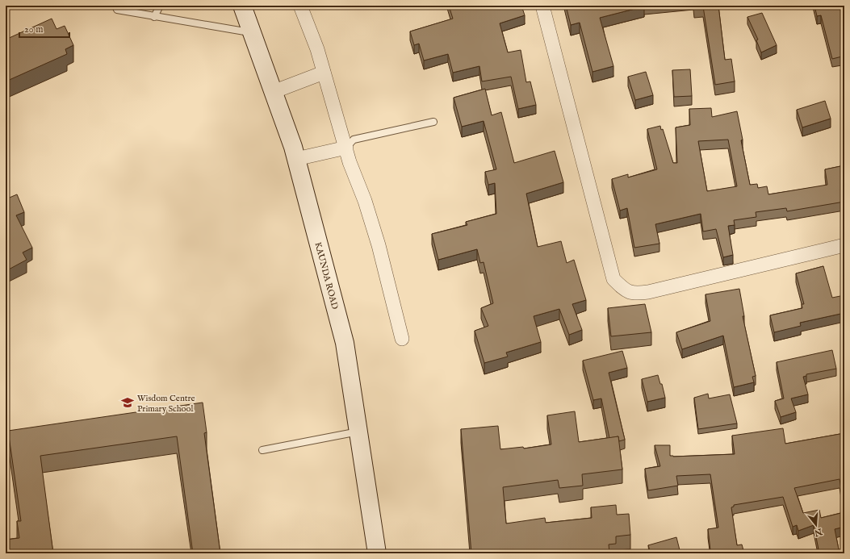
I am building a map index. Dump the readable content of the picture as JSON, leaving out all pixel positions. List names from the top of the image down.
{
  "streets": {
    "main road": ["KAUNDA ROAD"]
  },
  "places": {
    "school or university": ["Wisdom Centre Primary School"]
  },
  "scale_bar": "20 m",
  "north": "bottom"
}
